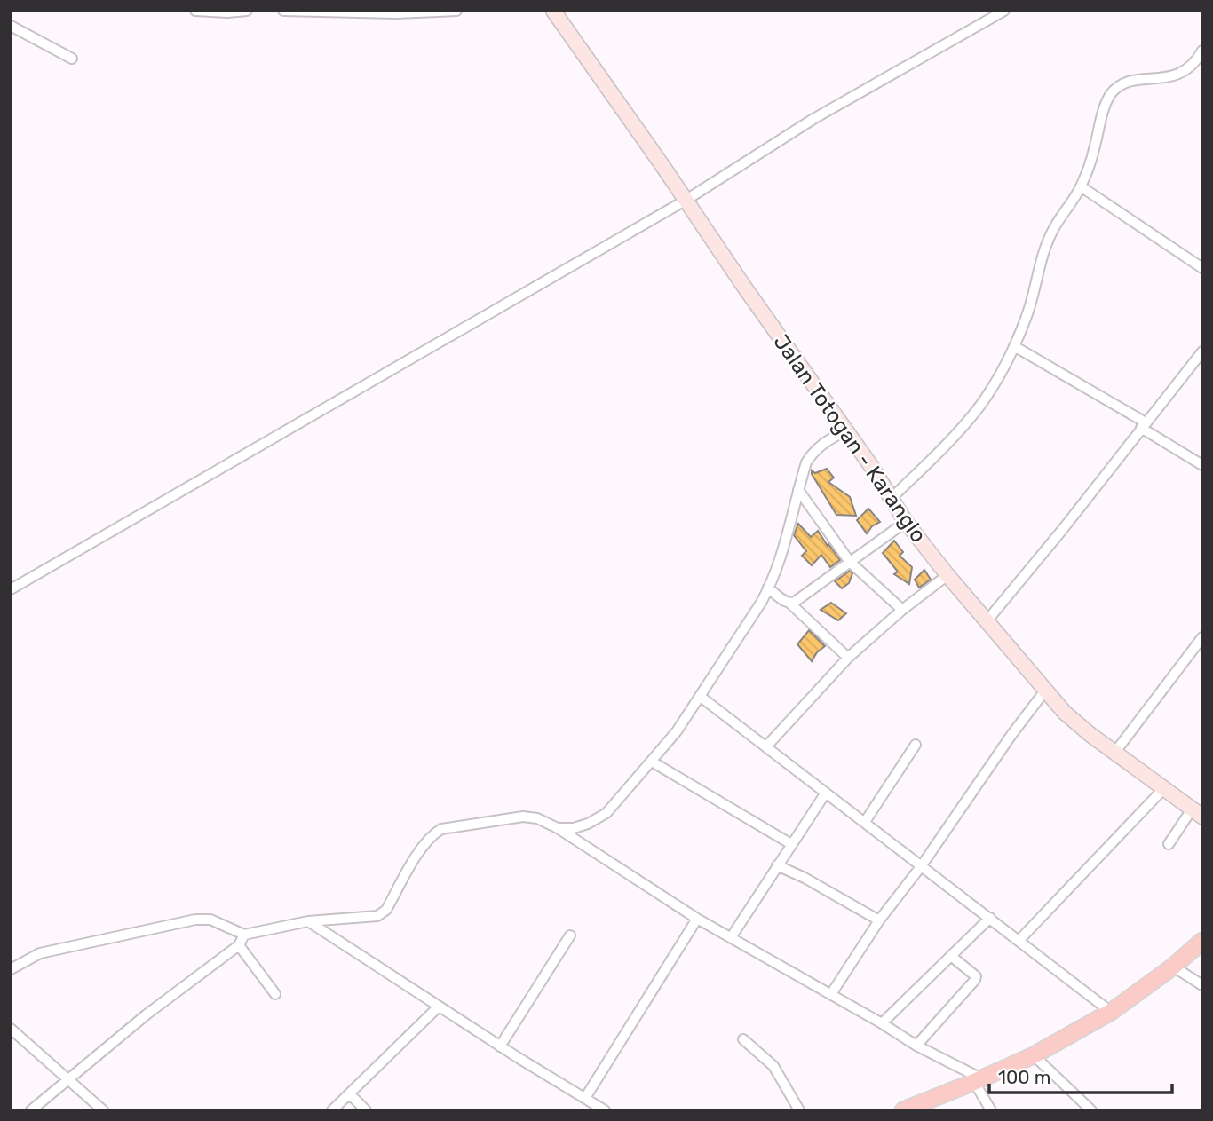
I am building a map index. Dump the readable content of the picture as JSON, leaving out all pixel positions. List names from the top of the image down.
{
  "streets": {
    "main road": ["Jalan Totogan - Karanglo"]
  },
  "scale_bar": "100 m"
}
